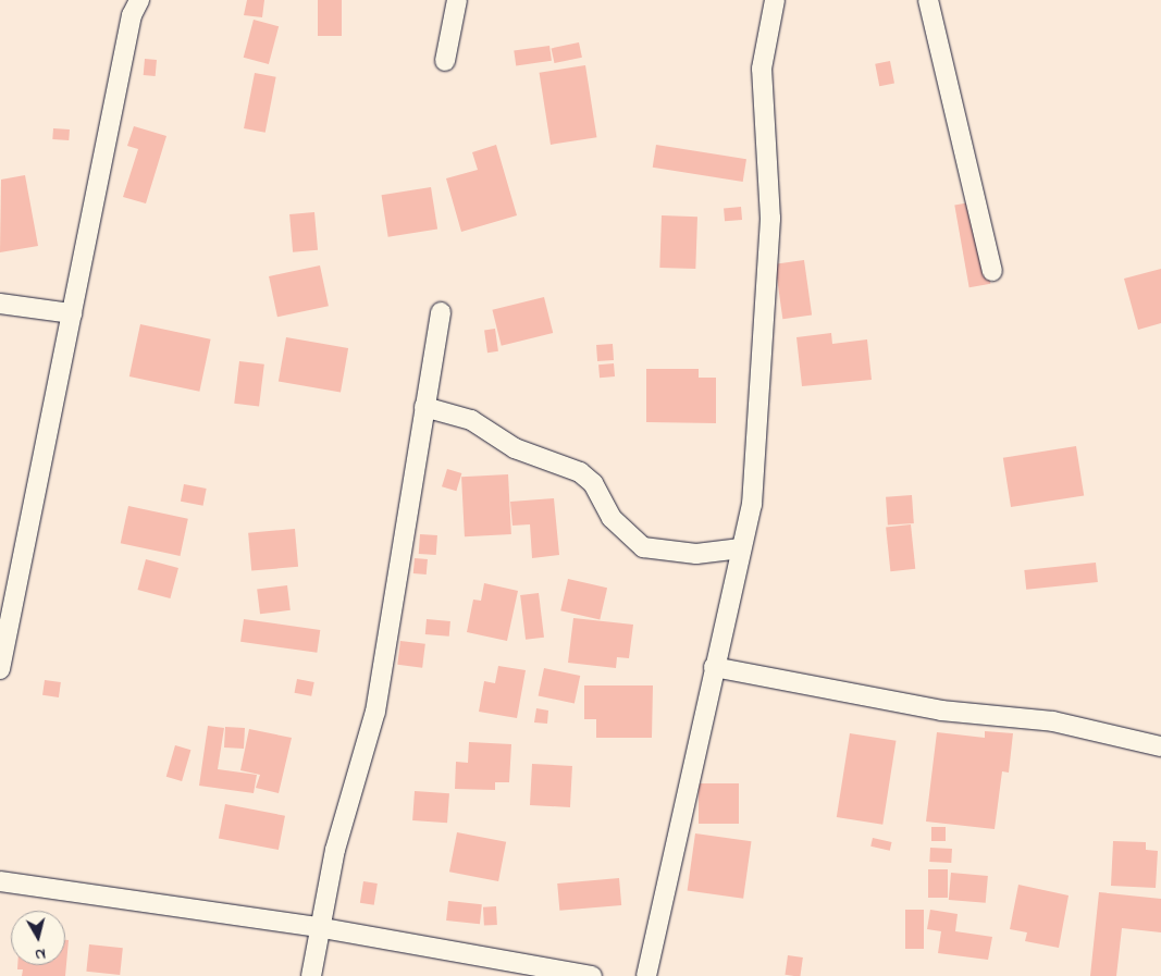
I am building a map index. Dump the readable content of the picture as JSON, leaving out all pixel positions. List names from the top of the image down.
{
  "north": "bottom"
}
